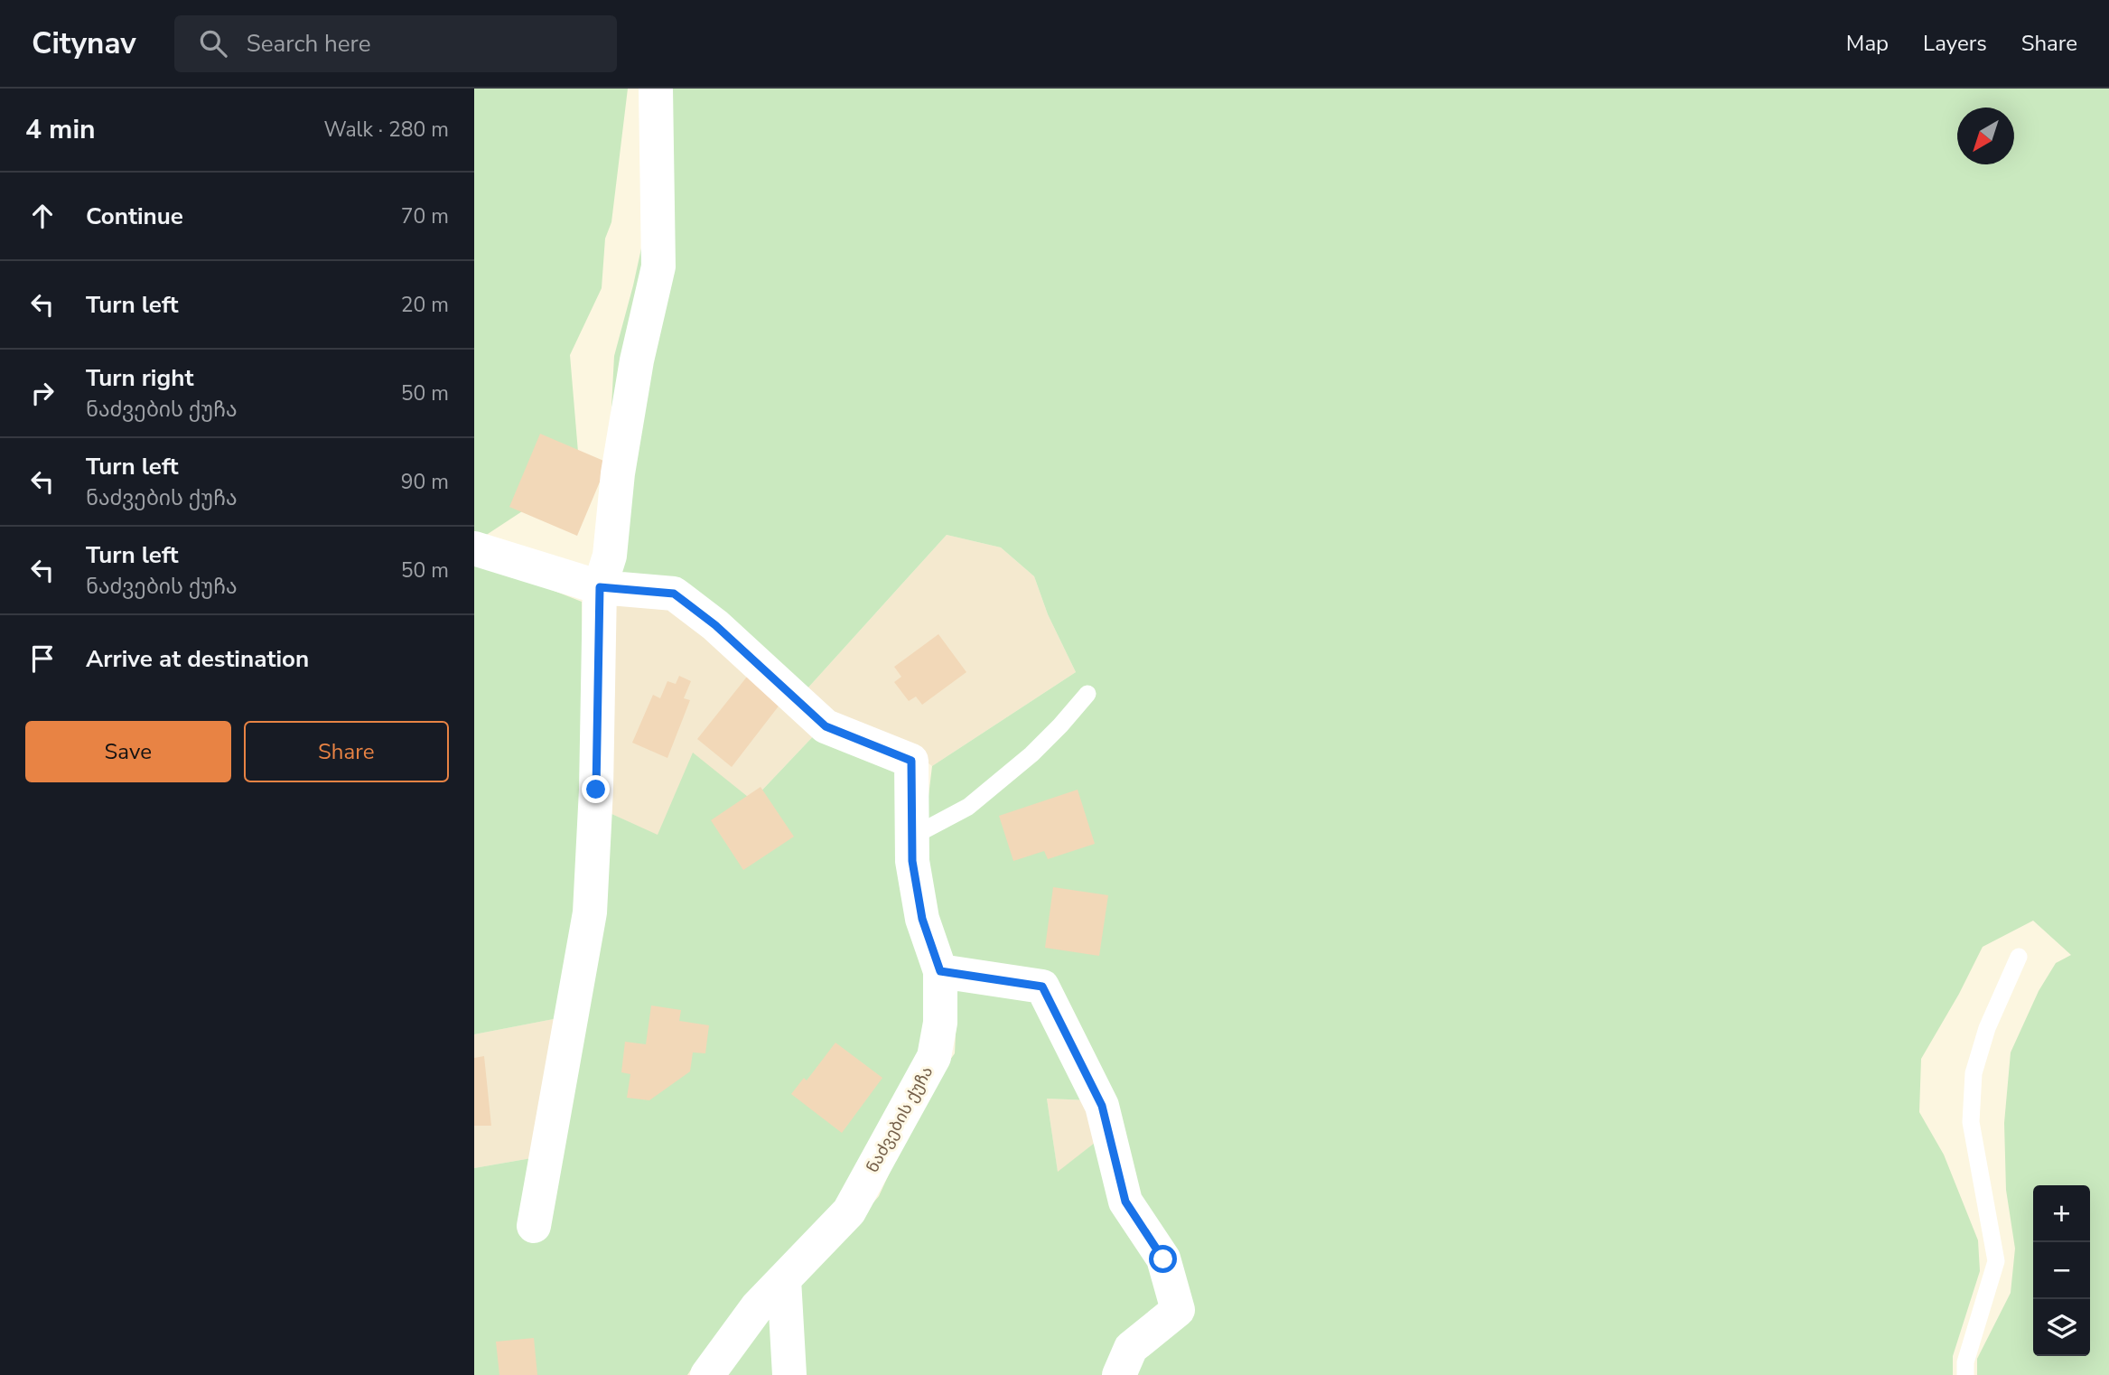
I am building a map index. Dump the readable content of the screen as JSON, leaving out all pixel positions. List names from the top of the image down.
{
  "streets": {
    "street": ["ნაძვების ქუჩა"]
  },
  "north": "bottom left",
  "page": {
    "header": "Citynav",
    "search": "Search here",
    "nav": ["Map", "Layers", "Share"],
    "heading": ["4 min", "Walk · 280 m"],
    "list": [
      ["Continue", "70 m"],
      ["Turn left", "20 m"],
      ["Turn right", "ნაძვების ქუჩა", "50 m"],
      ["Turn left", "ნაძვების ქუჩა", "90 m"],
      ["Turn left", "ნაძვების ქუჩა", "50 m"],
      "Arrive at destination"
    ],
    "buttons": ["Save", "Share"],
    "map_buttons": ["+", "−"]
  }
}
